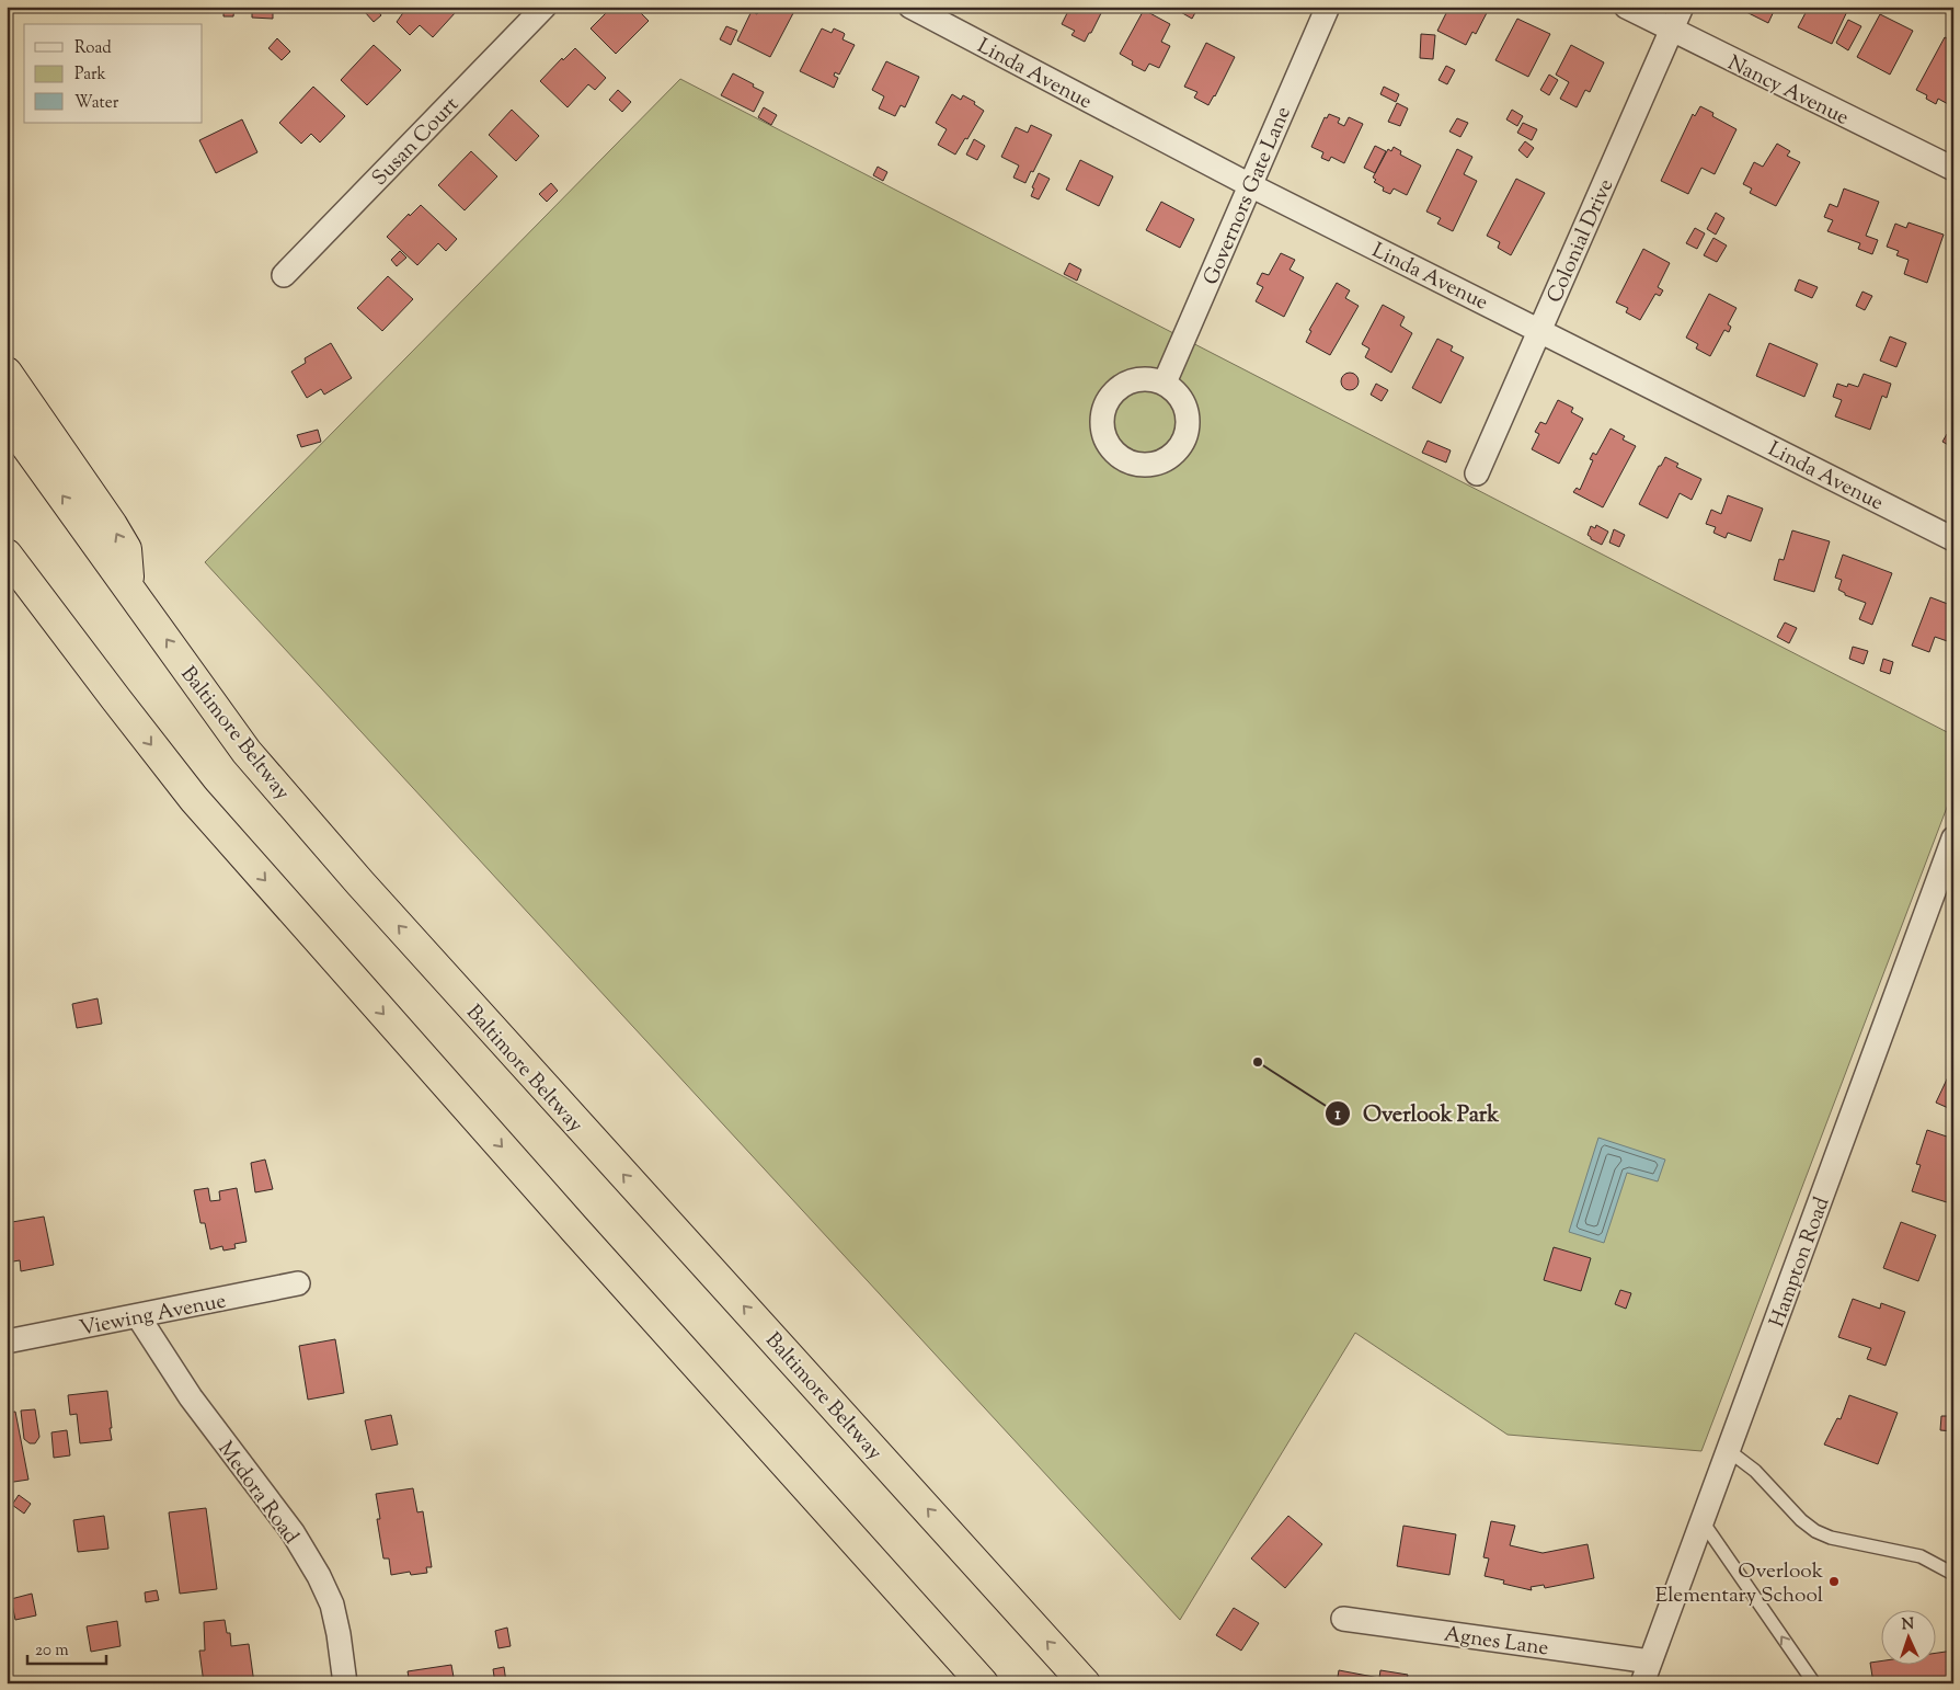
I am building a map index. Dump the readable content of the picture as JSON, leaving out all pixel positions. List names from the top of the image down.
{
  "streets": {
    "highway": ["Baltimore Beltway"],
    "street": [
      "Linda Avenue",
      "Nancy Avenue",
      "Susan Court",
      "Governors Gate Lane",
      "Colonial Drive",
      "Hampton Road",
      "Viewing Avenue",
      "Medora Road",
      "Agnes Lane"
    ]
  },
  "crossings": [
    ["Linda Avenue", "Governors Gate Lane"],
    ["Linda Avenue", "Colonial Drive"],
    ["Nancy Avenue", "Colonial Drive"],
    ["Hampton Road", "Agnes Lane"],
    ["Viewing Avenue", "Medora Road"]
  ],
  "places": ["Overlook Park", "Overlook Elementary School"],
  "legend": ["Road", "Park", "Water"],
  "scale_bar": "20 m",
  "north": "top"
}
